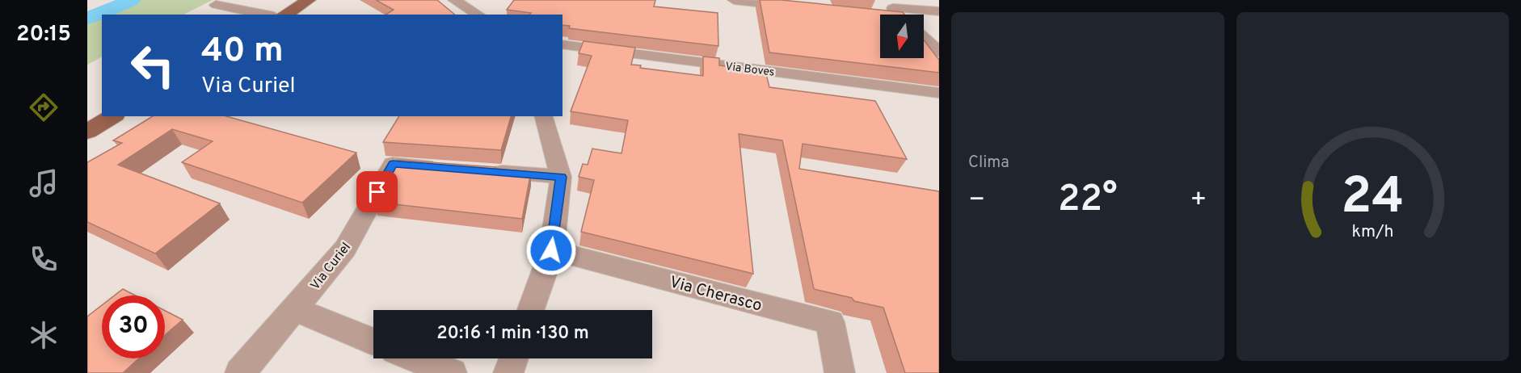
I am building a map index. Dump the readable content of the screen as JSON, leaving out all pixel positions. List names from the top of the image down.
{
  "streets": {
    "street": ["Via Boves", "Via Curiel", "Via Cherasco"]
  },
  "north": "bottom",
  "page": {
    "tabs": "20:15",
    "tile": "Clima",
    "turn": ["40 m", "Via Curiel"],
    "heat": ["−", "22°", "+"],
    "limit": "30",
    "trip": "20:16 · 1 min · 130 m",
    "gauge": ["24", "km/h"]
  }
}
